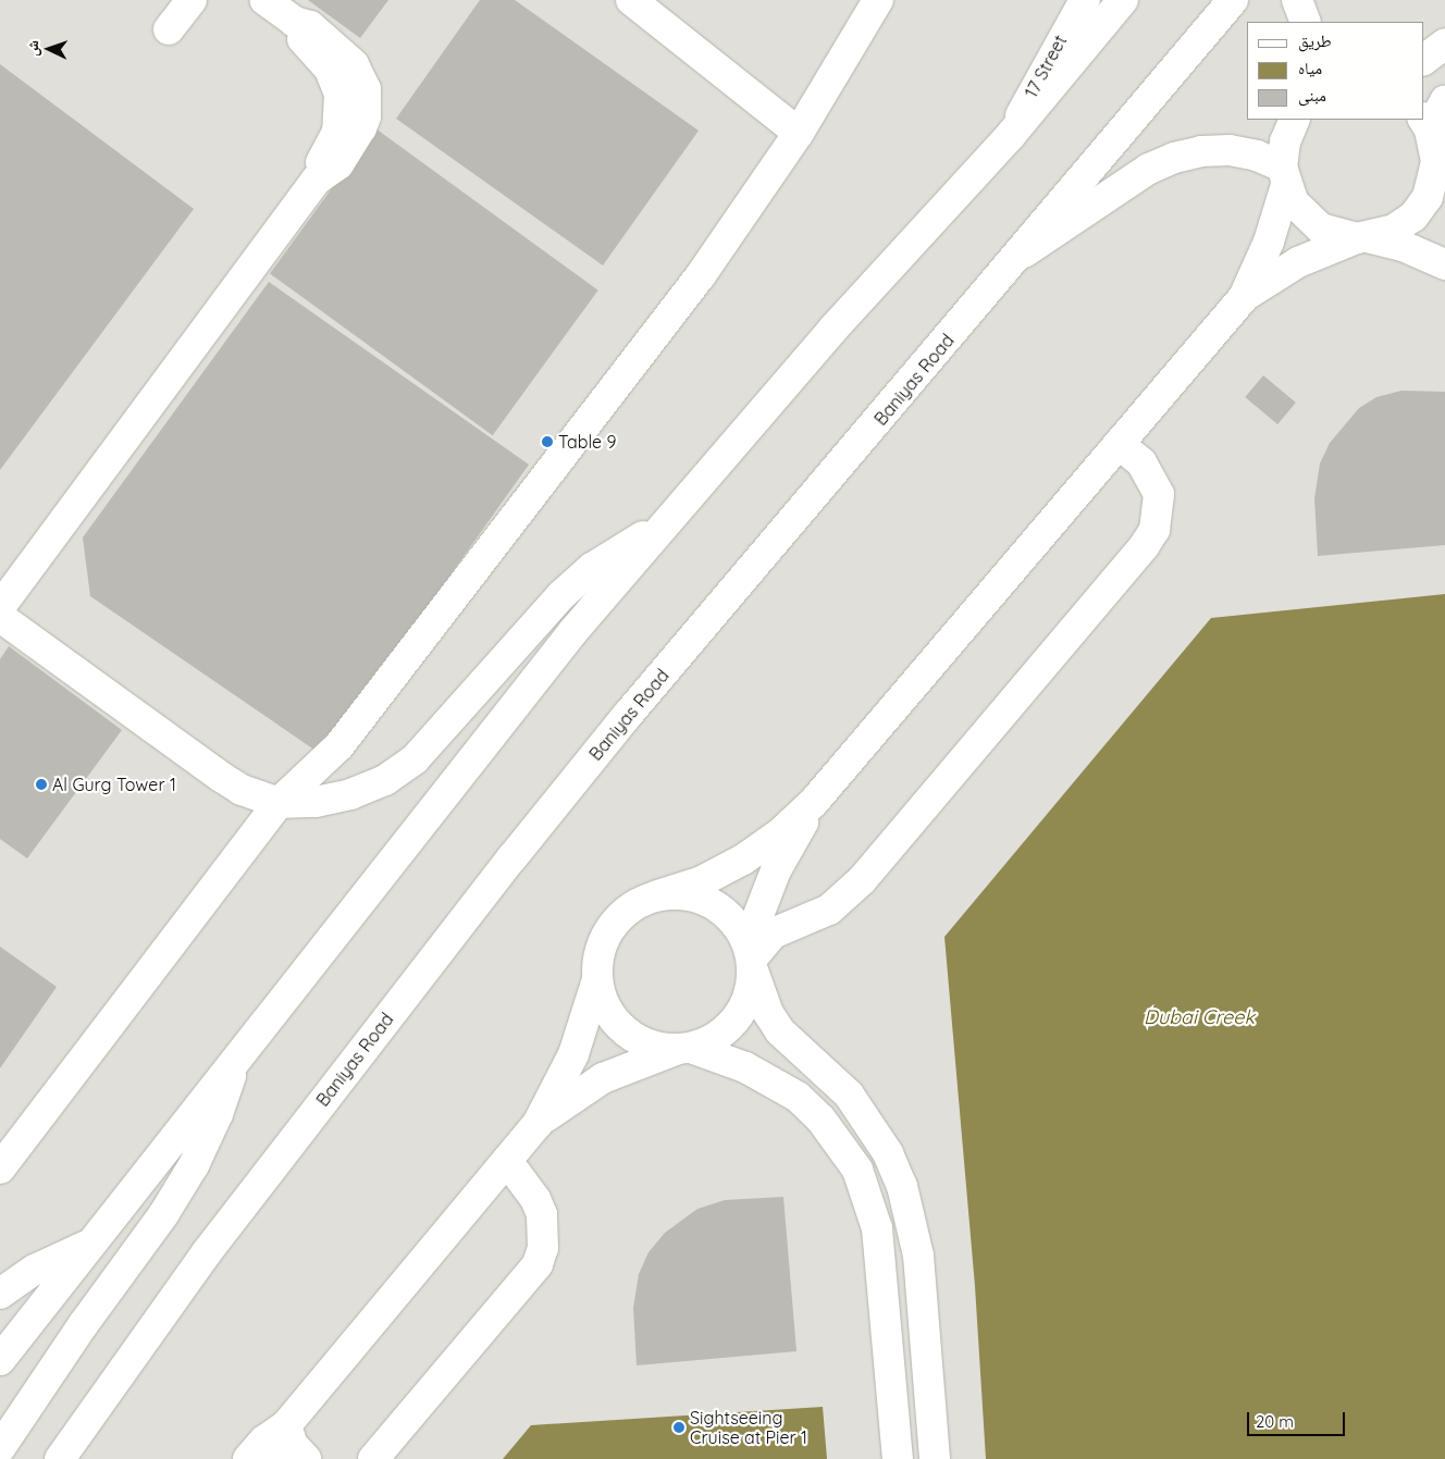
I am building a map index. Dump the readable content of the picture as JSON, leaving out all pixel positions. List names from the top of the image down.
{
  "streets": {
    "main road": ["17 Street", "Baniyas Road"]
  },
  "water": ["Dubai Creek"],
  "places": ["Table 9", "Al Gurg Tower 1", "Sightseeing Cruise at Pier 1"],
  "legend": ["طريق", "مياه", "مبنى"],
  "scale_bar": "20 m",
  "north": "left"
}
